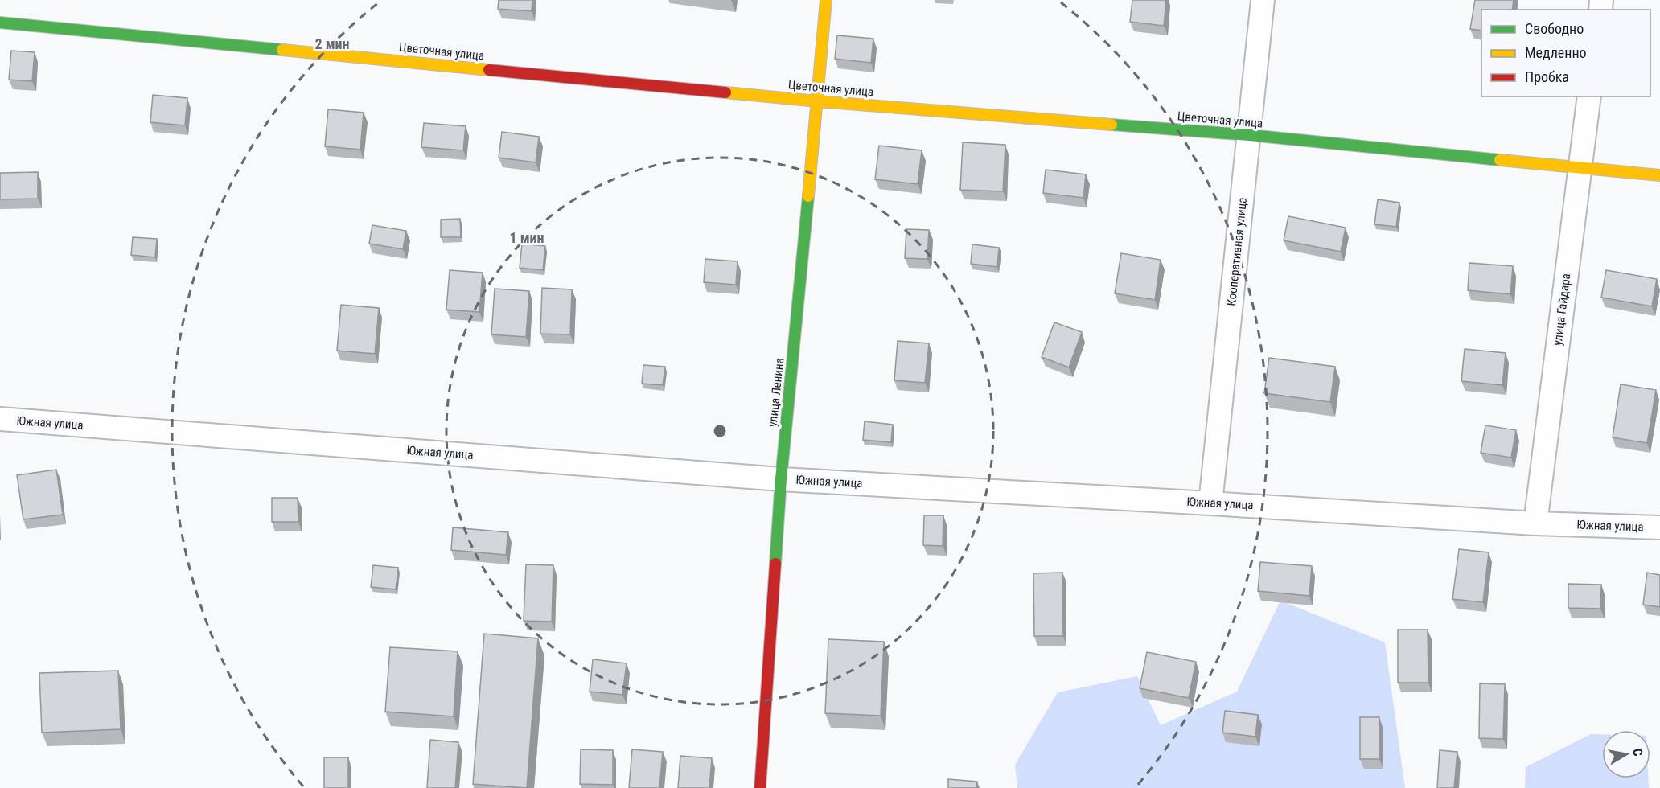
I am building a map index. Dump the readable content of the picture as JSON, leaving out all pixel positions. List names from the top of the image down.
{
  "streets": {
    "street": [
      "Цветочная улица",
      "Кооперативная улица",
      "улица Гайдара",
      "улица Ленина",
      "Южная улица"
    ]
  },
  "crossings": [
    ["Цветочная улица", "Кооперативная улица"],
    ["Цветочная улица", "улица Гайдара"],
    ["Цветочная улица", "улица Ленина"],
    ["Кооперативная улица", "Южная улица"],
    ["улица Гайдара", "Южная улица"],
    ["улица Ленина", "Южная улица"]
  ],
  "legend": ["Свободно", "Медленно", "Пробка"],
  "north": "right",
  "rings": ["2 мин", "1 мин"]
}
